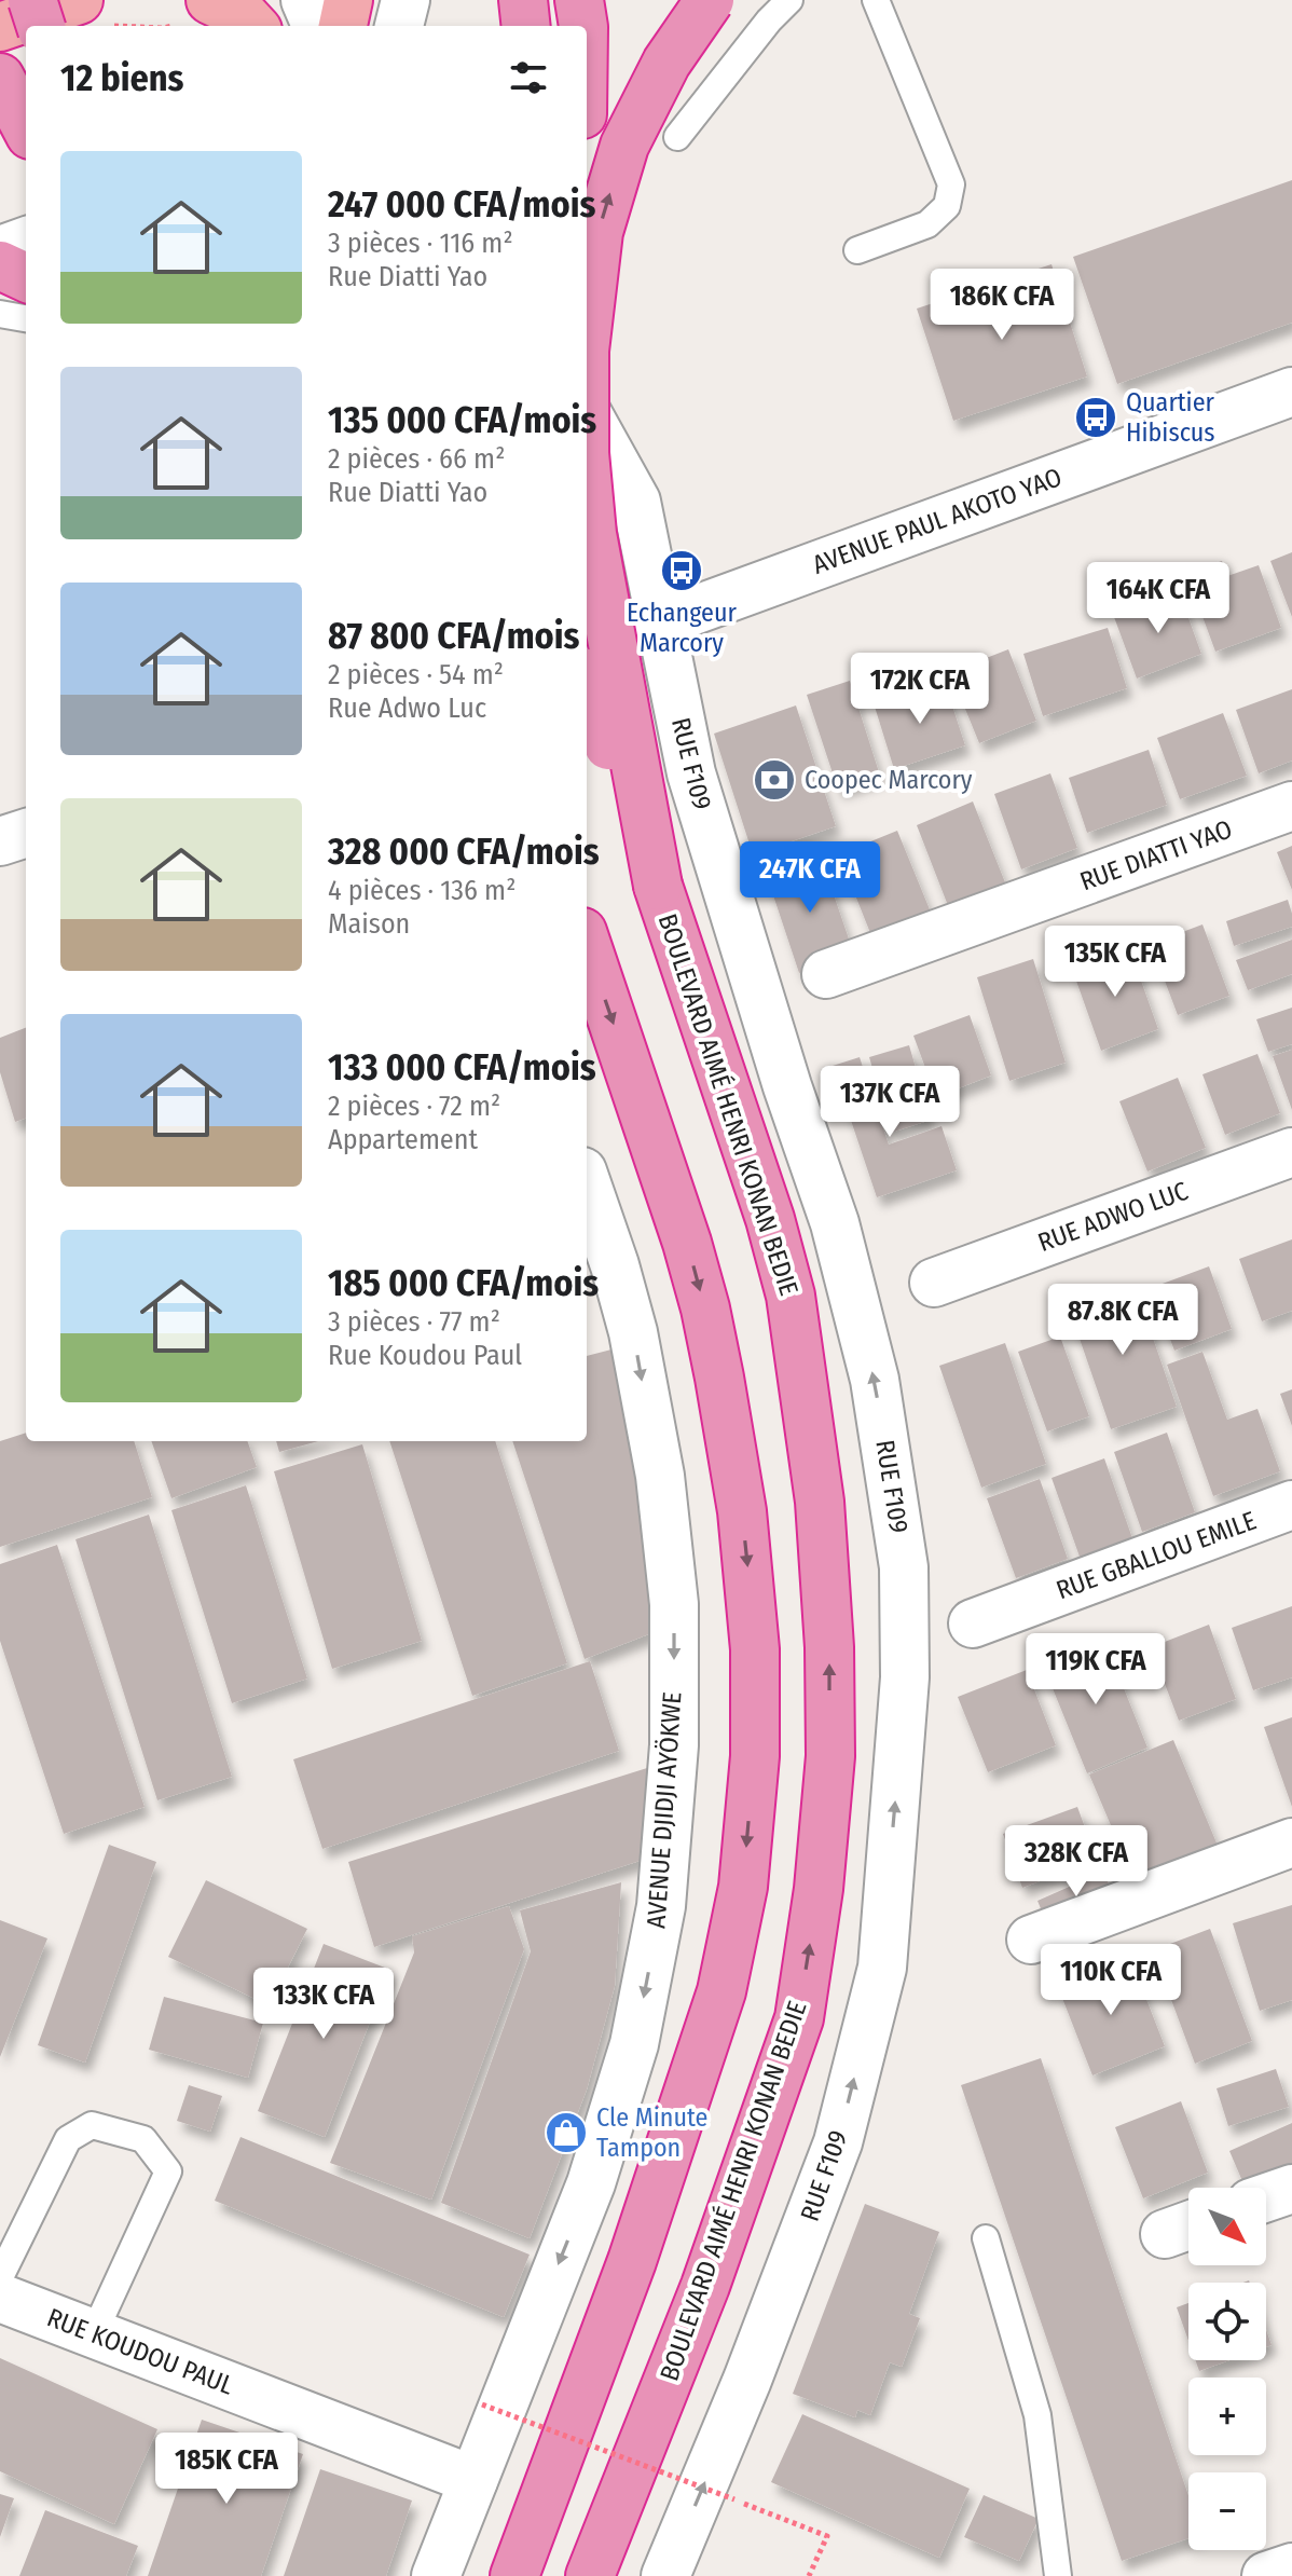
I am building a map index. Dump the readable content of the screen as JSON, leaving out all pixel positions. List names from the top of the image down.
{
  "streets": {
    "highway": ["BOULEVARD AIMÉ HENRI KONAN BEDIE"],
    "street": [
      "AVENUE PAUL AKOTO YAO",
      "RUE F109",
      "RUE DIATTI YAO",
      "RUE ADWO LUC",
      "RUE GBALLOU EMILE",
      "AVENUE DJIDJI AYÖKWE",
      "RUE KOUDOU PAUL"
    ]
  },
  "crossings": [
    ["AVENUE PAUL AKOTO YAO", "RUE F109"],
    ["AVENUE DJIDJI AYÖKWE", "RUE KOUDOU PAUL"]
  ],
  "one_way": ["RUE F109", "AVENUE DJIDJI AYÖKWE"],
  "places": {
    "bus stop": ["Quartier Hibiscus", "Echangeur Marcory"],
    "bank": ["Coopec Marcory"],
    "shop": ["Cle Minute Tampon"]
  },
  "north": "bottom right",
  "page": {
    "heading": "12 biens",
    "list": [
      {
        "name": "247 000 CFA/mois",
        "note": "3 pièces · 116 m² · Rue Diatti Yao"
      },
      {
        "name": "135 000 CFA/mois",
        "note": "2 pièces · 66 m² · Rue Diatti Yao"
      },
      {
        "name": "87 800 CFA/mois",
        "note": "2 pièces · 54 m² · Rue Adwo Luc"
      },
      {
        "name": "328 000 CFA/mois",
        "note": "4 pièces · 136 m² · Maison"
      },
      {
        "name": "133 000 CFA/mois",
        "note": "2 pièces · 72 m² · Appartement"
      },
      {
        "name": "185 000 CFA/mois",
        "note": "3 pièces · 77 m² · Rue Koudou Paul"
      }
    ],
    "price": [
      "186K CFA",
      "164K CFA",
      "172K CFA",
      "247K CFA",
      "135K CFA",
      "137K CFA",
      "87.8K CFA",
      "119K CFA",
      "328K CFA",
      "110K CFA",
      "133K CFA",
      "185K CFA"
    ],
    "map_buttons": ["+", "−"]
  }
}
